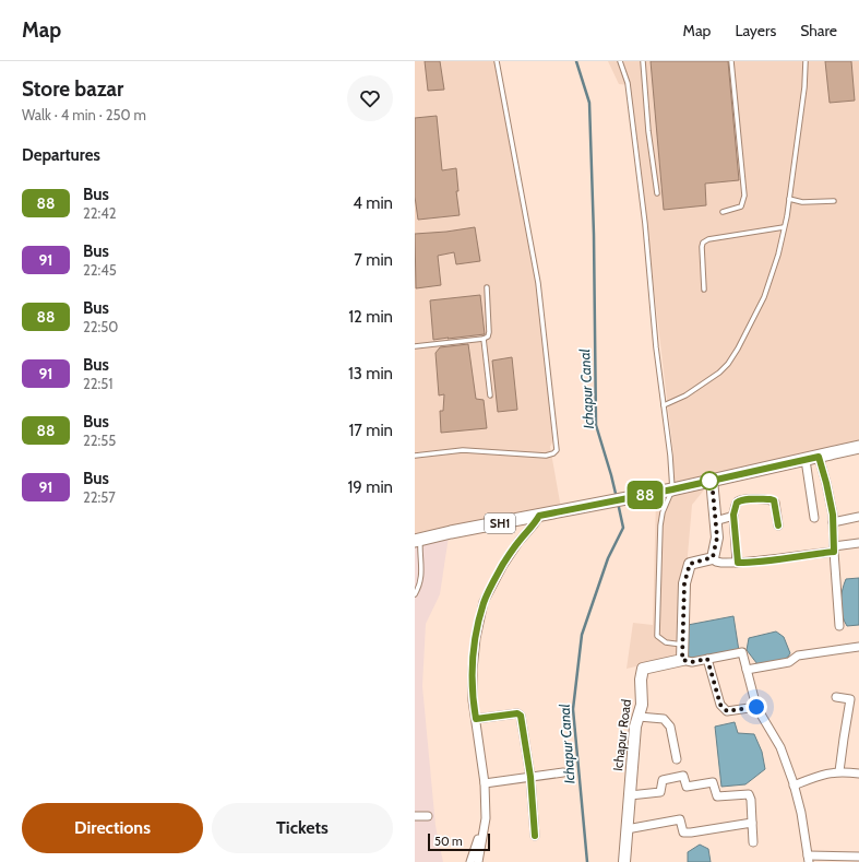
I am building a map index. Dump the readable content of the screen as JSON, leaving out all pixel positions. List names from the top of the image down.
{
  "streets": {
    "main road": ["SH1"],
    "street": ["Ichapur Road"]
  },
  "water": ["Ichapur Canal"],
  "lines": ["bus line 88"],
  "scale_bar": "50 m",
  "page": {
    "header": "Map",
    "nav": ["Map", "Layers", "Share"],
    "heading": [
      ["Store bazar", "Walk · 4 min · 250 m"],
      "Departures"
    ],
    "on_map": "88",
    "list": [
      {
        "mark": "88",
        "name": "Bus",
        "note": "22:42",
        "value": "4 min"
      },
      {
        "mark": "91",
        "name": "Bus",
        "note": "22:45",
        "value": "7 min"
      },
      {
        "mark": "88",
        "name": "Bus",
        "note": "22:50",
        "value": "12 min"
      },
      {
        "mark": "91",
        "name": "Bus",
        "note": "22:51",
        "value": "13 min"
      },
      {
        "mark": "88",
        "name": "Bus",
        "note": "22:55",
        "value": "17 min"
      },
      {
        "mark": "91",
        "name": "Bus",
        "note": "22:57",
        "value": "19 min"
      }
    ],
    "buttons": ["Directions", "Tickets"],
    "scale": "50 m"
  }
}
